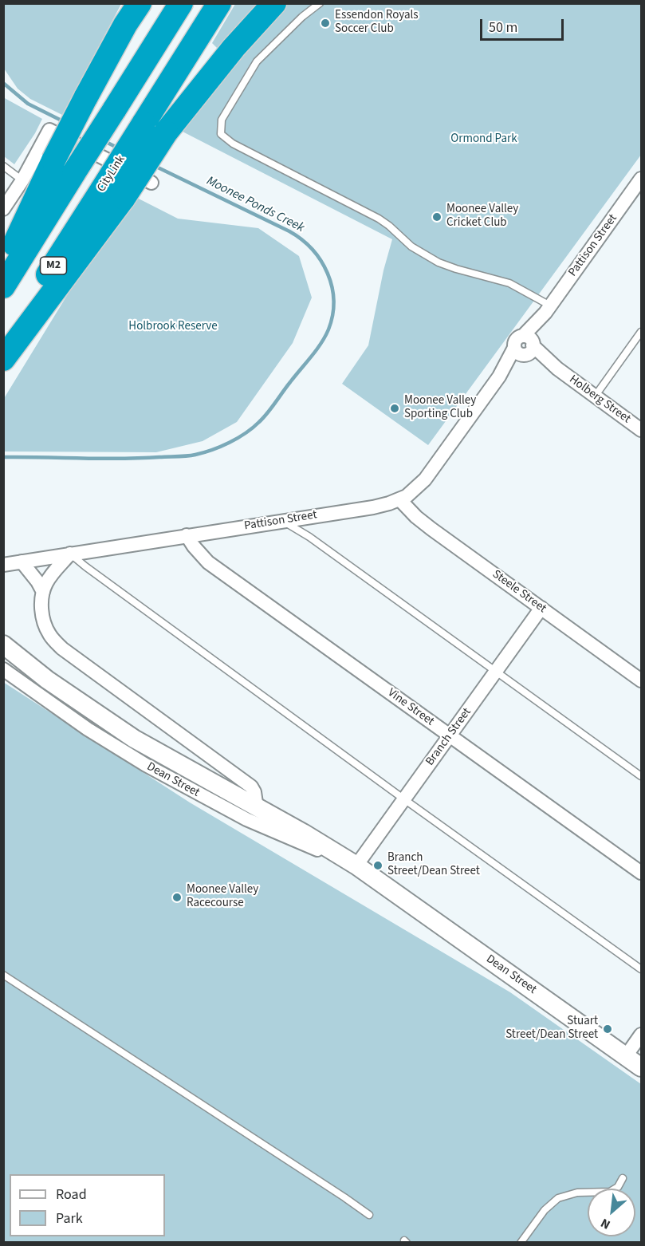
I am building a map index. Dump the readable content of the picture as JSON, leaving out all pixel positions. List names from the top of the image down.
{
  "streets": {
    "highway": ["CityLink", "M2"],
    "street": [
      "Pattison Street",
      "Holberg Street",
      "Steele Street",
      "Vine Street",
      "Branch Street",
      "Dean Street"
    ]
  },
  "crossings": [
    ["Pattison Street", "Holberg Street"],
    ["Pattison Street", "Steele Street"],
    ["Pattison Street", "Vine Street"],
    ["Steele Street", "Branch Street"],
    ["Vine Street", "Branch Street"],
    ["Branch Street", "Dean Street"]
  ],
  "water": ["Moonee Ponds Creek"],
  "parks": ["Ormond Park", "Holbrook Reserve"],
  "places": [
    "Essendon Royals Soccer Club",
    "Moonee Valley Cricket Club",
    "Moonee Valley Sporting Club",
    "Branch Street/Dean Street",
    "Moonee Valley Racecourse",
    "Stuart Street/Dean Street"
  ],
  "legend": ["Road", "Park"],
  "scale_bar": "50 m",
  "north": "bottom left"
}
